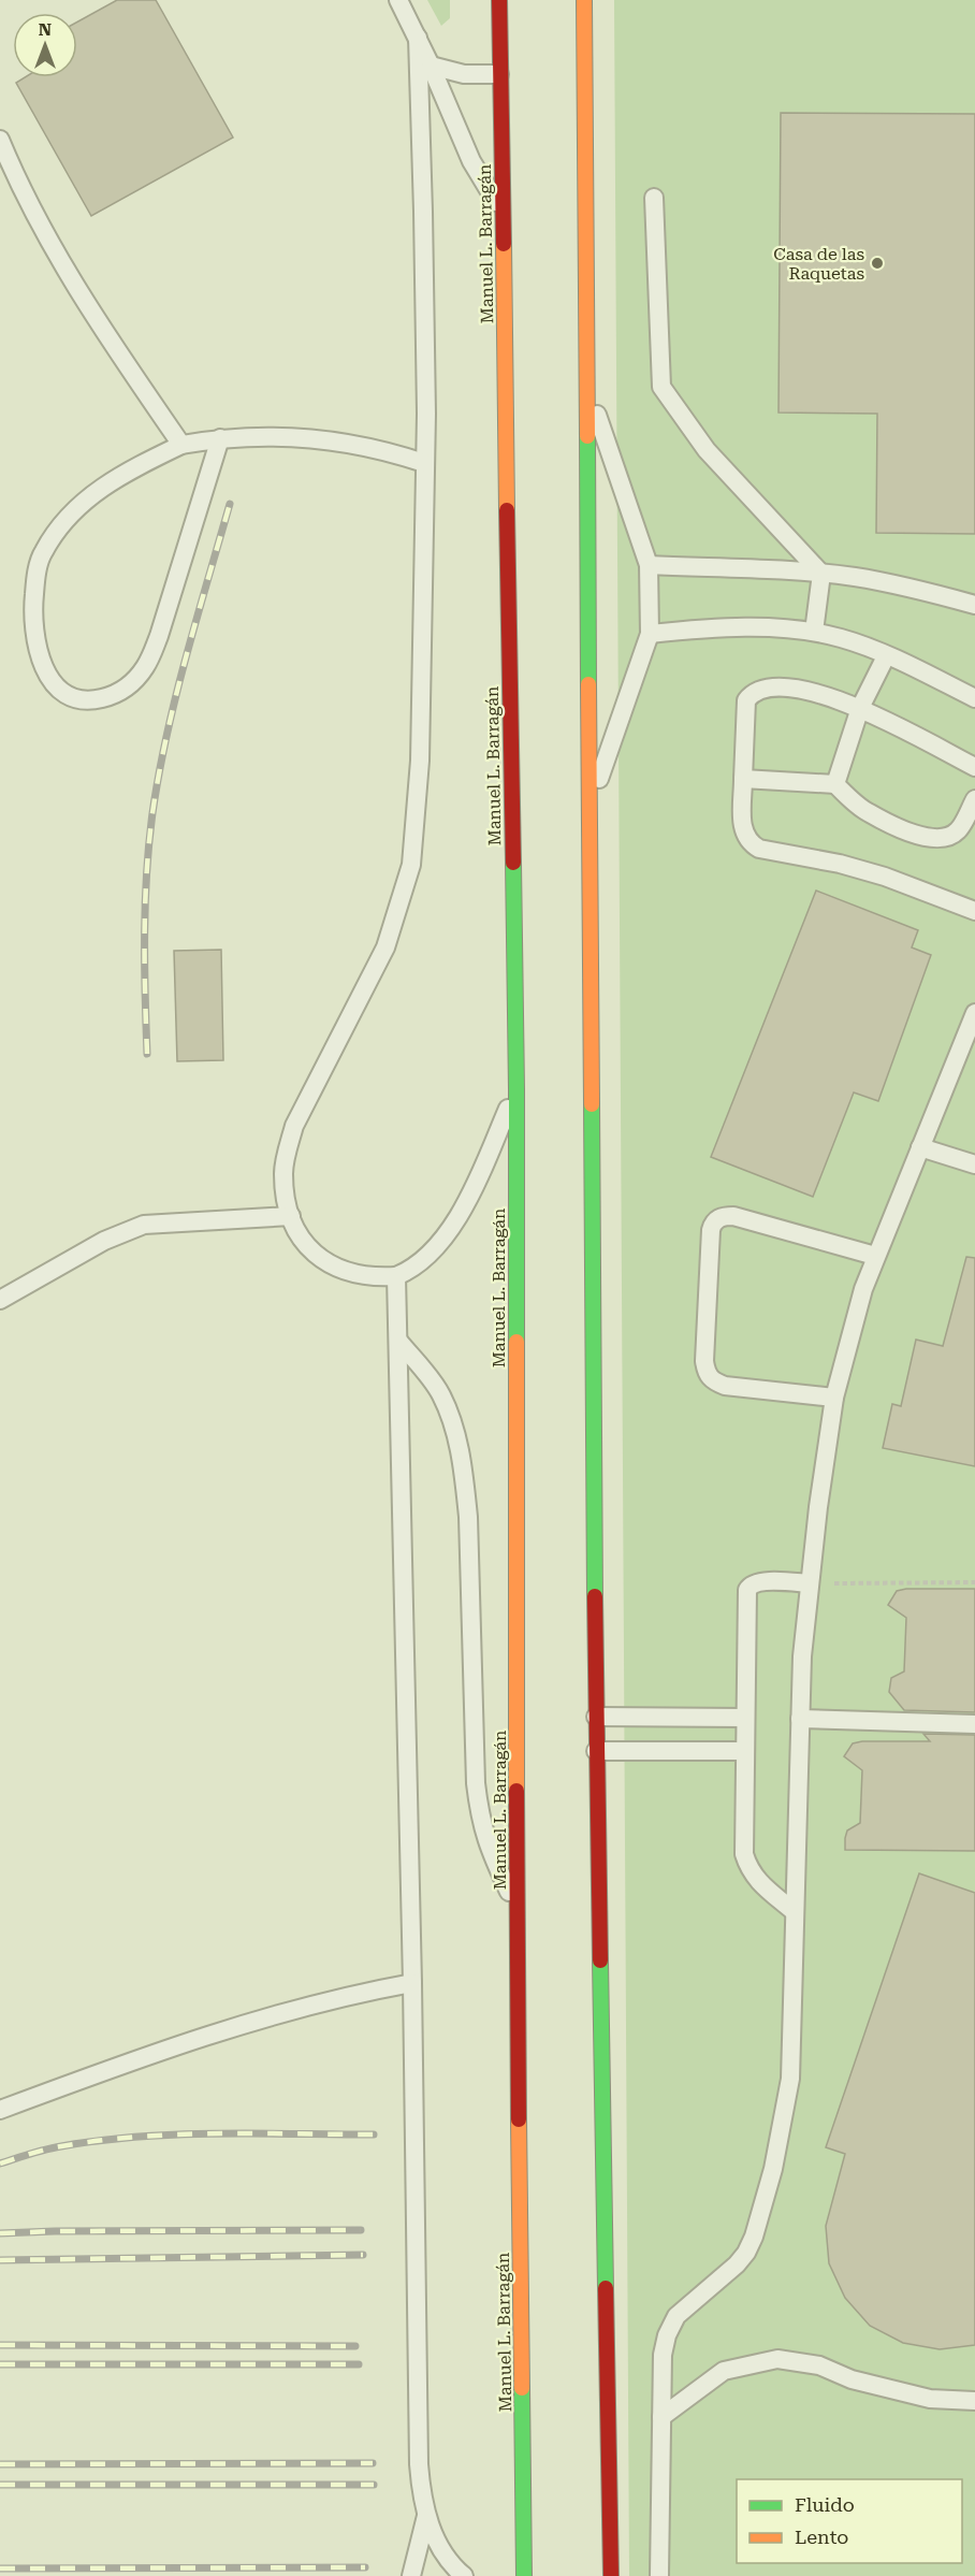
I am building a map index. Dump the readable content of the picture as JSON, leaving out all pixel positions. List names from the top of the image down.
{
  "streets": {
    "highway": ["Manuel L. Barragán"]
  },
  "places": ["Casa de las Raquetas"],
  "legend": ["Fluido", "Lento"],
  "north": "top"
}
